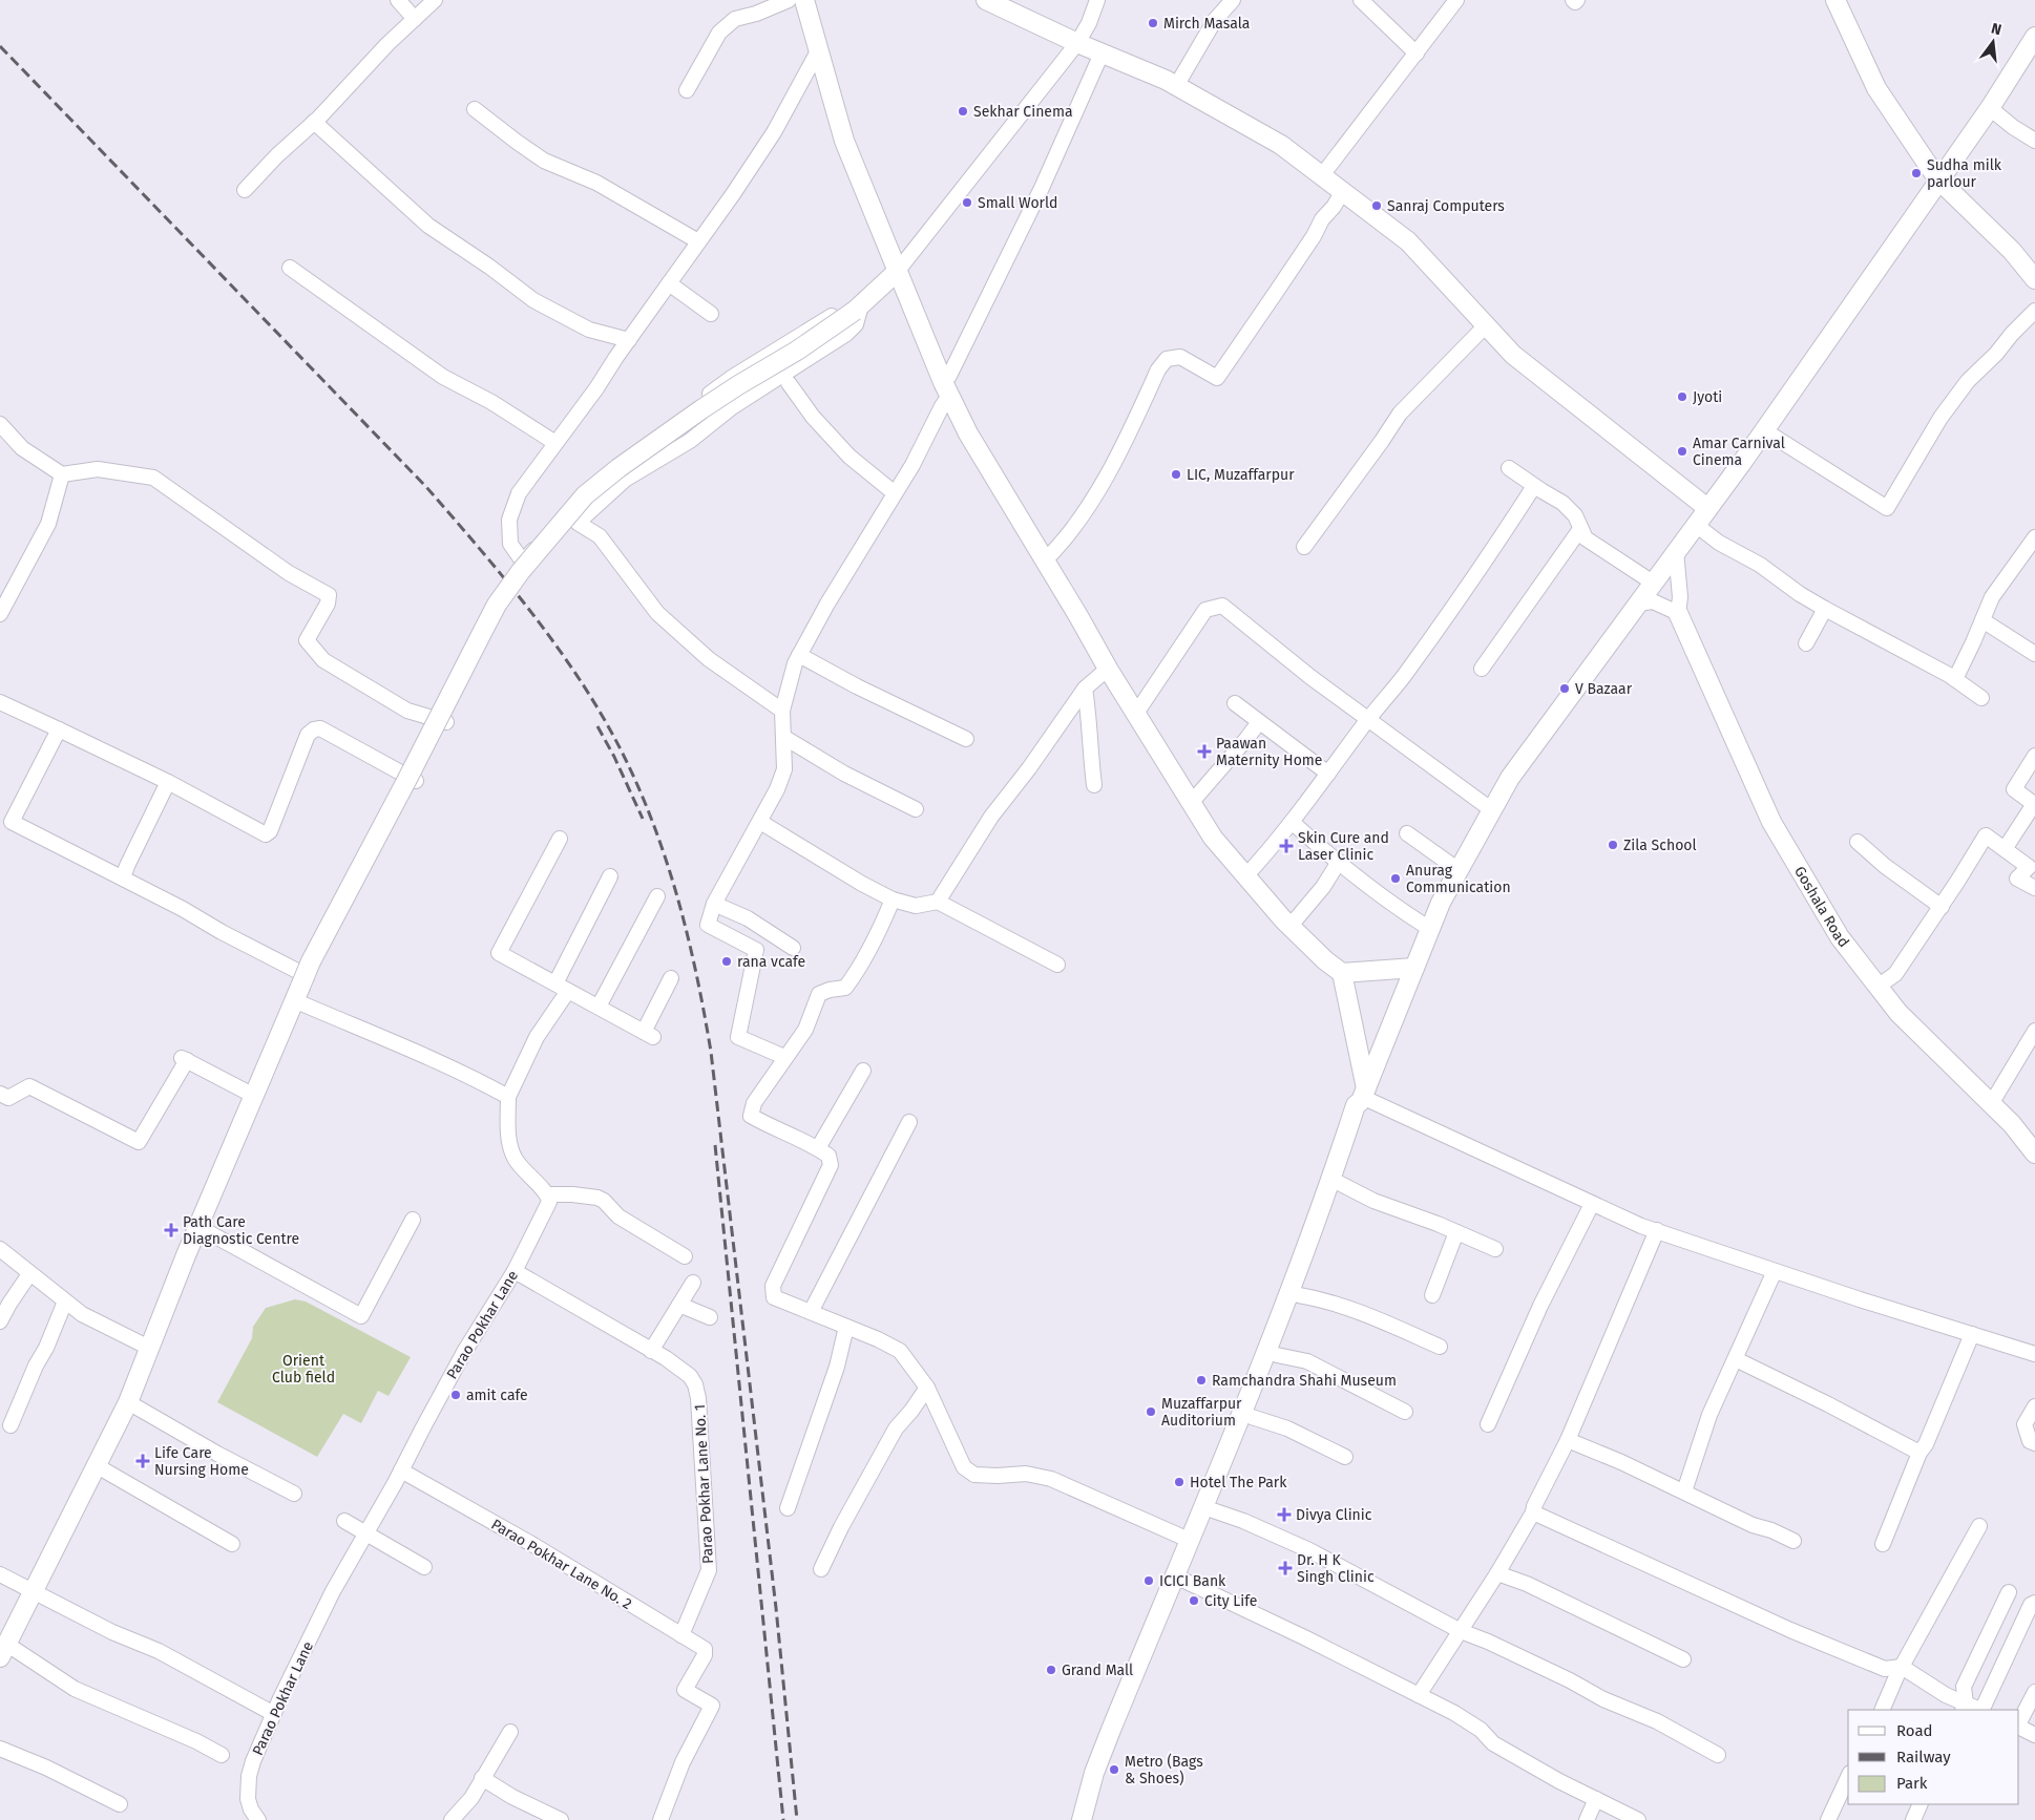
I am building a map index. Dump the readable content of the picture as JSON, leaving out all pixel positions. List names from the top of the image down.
{
  "streets": {
    "main road": ["Goshala Road"],
    "street": ["Parao Pokhar Lane", "Parao Pokhar Lane No. 1", "Parao Pokhar Lane No. 2"]
  },
  "crossings": [
    ["Parao Pokhar Lane", "Parao Pokhar Lane No. 1"],
    ["Parao Pokhar Lane", "Parao Pokhar Lane No. 2"],
    ["Parao Pokhar Lane No. 1", "Parao Pokhar Lane No. 2"]
  ],
  "parks": ["Orient Club field"],
  "places": {
    "other": [
      "Mirch Masala",
      "Sekhar Cinema",
      "Sudha milk parlour",
      "Small World",
      "Sanraj Computers",
      "Jyoti",
      "Amar Carnival Cinema",
      "LIC, Muzaffarpur",
      "V Bazaar",
      "Zila School",
      "Anurag Communication",
      "rana vcafe",
      "Ramchandra Shahi Museum",
      "amit cafe",
      "Muzaffarpur Auditorium",
      "Hotel The Park",
      "ICICI Bank",
      "City Life",
      "Grand Mall",
      "Metro (Bags & Shoes)"
    ],
    "health": [
      "Paawan Maternity Home",
      "Skin Cure and Laser Clinic",
      "Path Care Diagnostic Centre",
      "Life Care Nursing Home",
      "Divya Clinic",
      "Dr. H K Singh Clinic"
    ]
  },
  "legend": ["Road", "Railway", "Park"],
  "north": "top"
}
